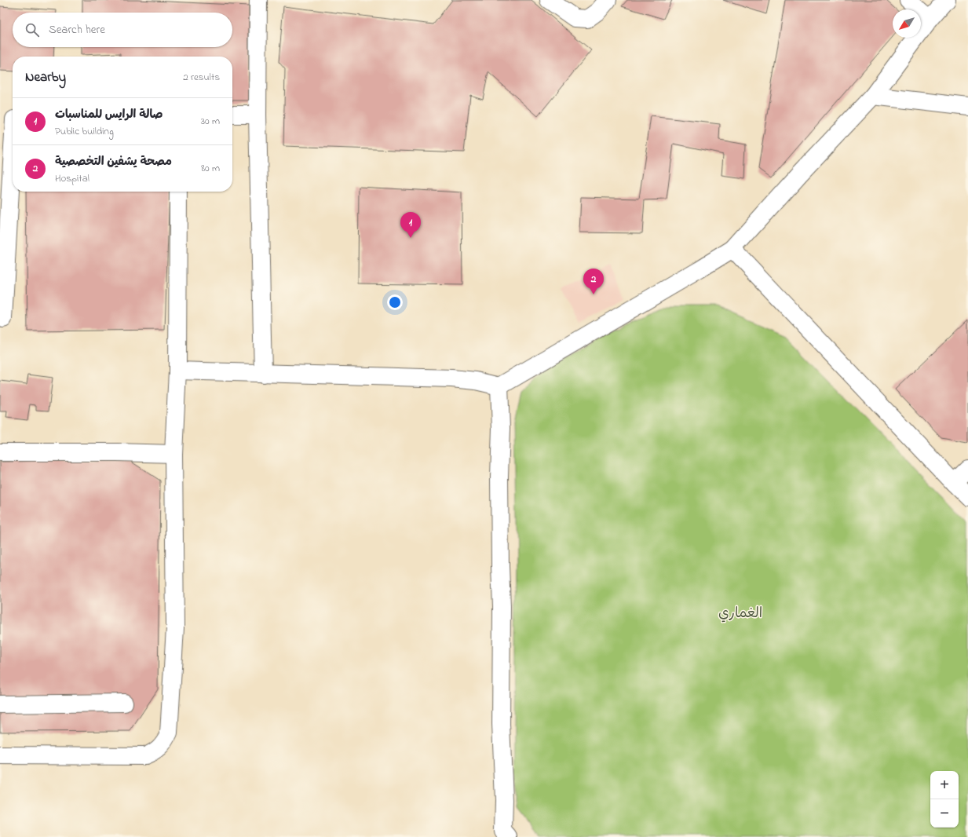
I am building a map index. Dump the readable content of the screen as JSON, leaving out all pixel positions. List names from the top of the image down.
{
  "parks": ["الغماري"],
  "north": "bottom left",
  "page": {
    "search": "Search here",
    "heading": ["Nearby", "2 results"],
    "list": [
      {
        "mark": "1",
        "name": "صالة الرايس للمناسبات",
        "note": "Public building",
        "value": "30 m"
      },
      {
        "mark": "2",
        "name": "مصحة يشفين التخصصية",
        "note": "Hospital",
        "value": "80 m"
      }
    ],
    "pins": ["1", "2"],
    "map_buttons": ["+", "−"]
  }
}
